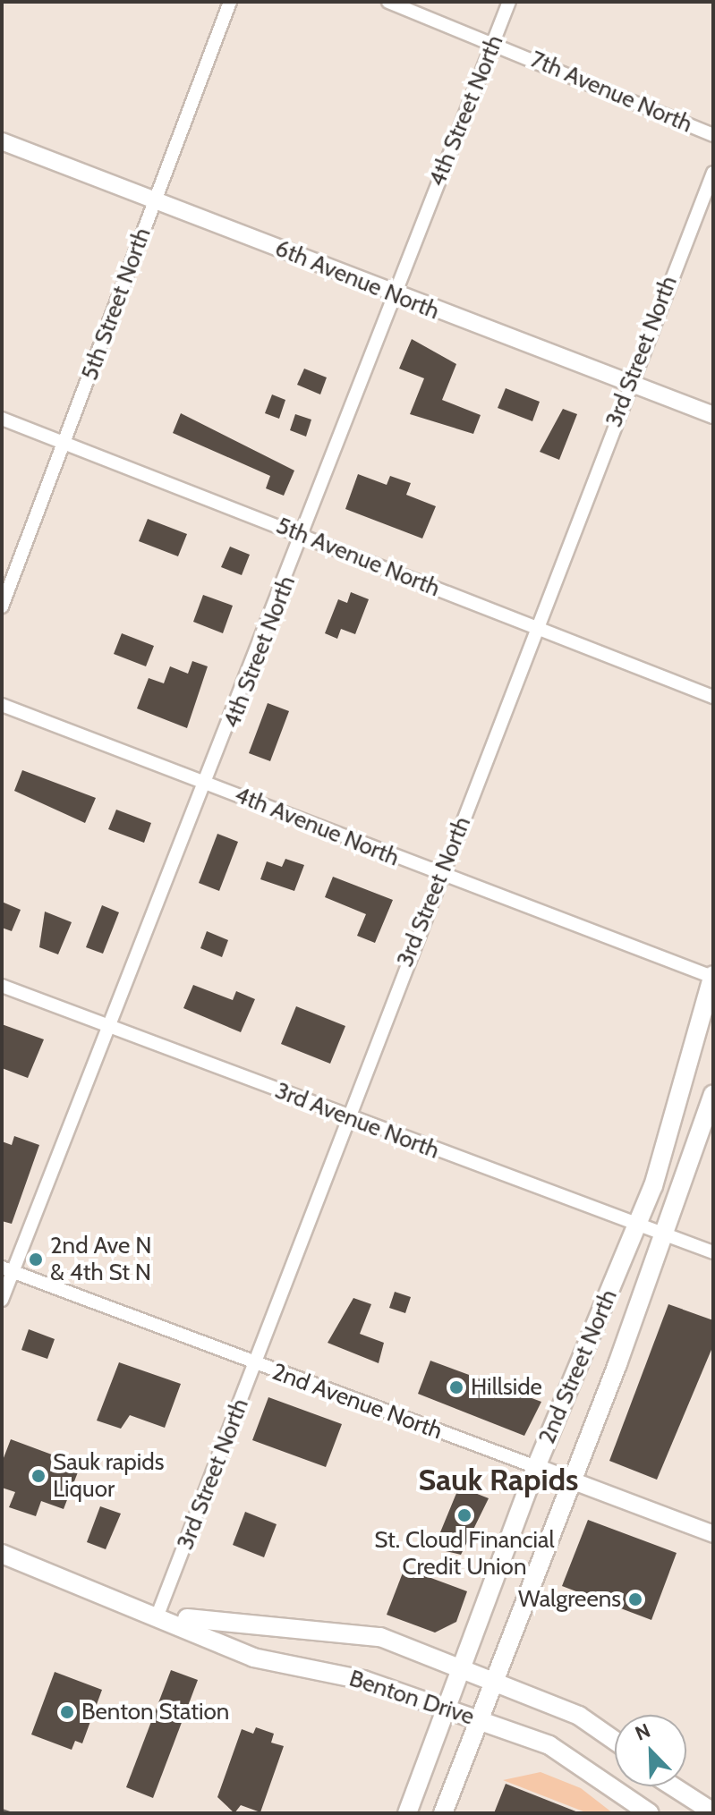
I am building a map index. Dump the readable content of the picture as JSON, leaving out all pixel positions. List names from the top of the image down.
{
  "streets": {
    "main road": ["2nd Street North", "Benton Drive"],
    "street": [
      "7th Avenue North",
      "4th Street North",
      "6th Avenue North",
      "5th Street North",
      "3rd Street North",
      "5th Avenue North",
      "4th Avenue North",
      "3rd Avenue North",
      "2nd Avenue North"
    ]
  },
  "crossings": [
    ["7th Avenue North", "4th Street North"],
    ["4th Street North", "6th Avenue North"],
    ["4th Street North", "5th Avenue North"],
    ["4th Street North", "4th Avenue North"],
    ["4th Street North", "3rd Avenue North"],
    ["4th Street North", "2nd Avenue North"],
    ["6th Avenue North", "5th Street North"],
    ["6th Avenue North", "3rd Street North"],
    ["5th Street North", "5th Avenue North"],
    ["3rd Street North", "5th Avenue North"],
    ["3rd Street North", "4th Avenue North"],
    ["3rd Street North", "3rd Avenue North"],
    ["3rd Street North", "2nd Avenue North"],
    ["3rd Street North", "Benton Drive"],
    ["4th Avenue North", "2nd Street North"],
    ["3rd Avenue North", "2nd Street North"],
    ["2nd Street North", "2nd Avenue North"],
    ["2nd Street North", "Benton Drive"]
  ],
  "districts": ["Sauk Rapids"],
  "places": [
    "2nd Ave N & 4th St N",
    "Hillside",
    "Sauk rapids Liquor",
    "St. Cloud Financial Credit Union",
    "Walgreens",
    "Benton Station"
  ],
  "north": "top left"
}
